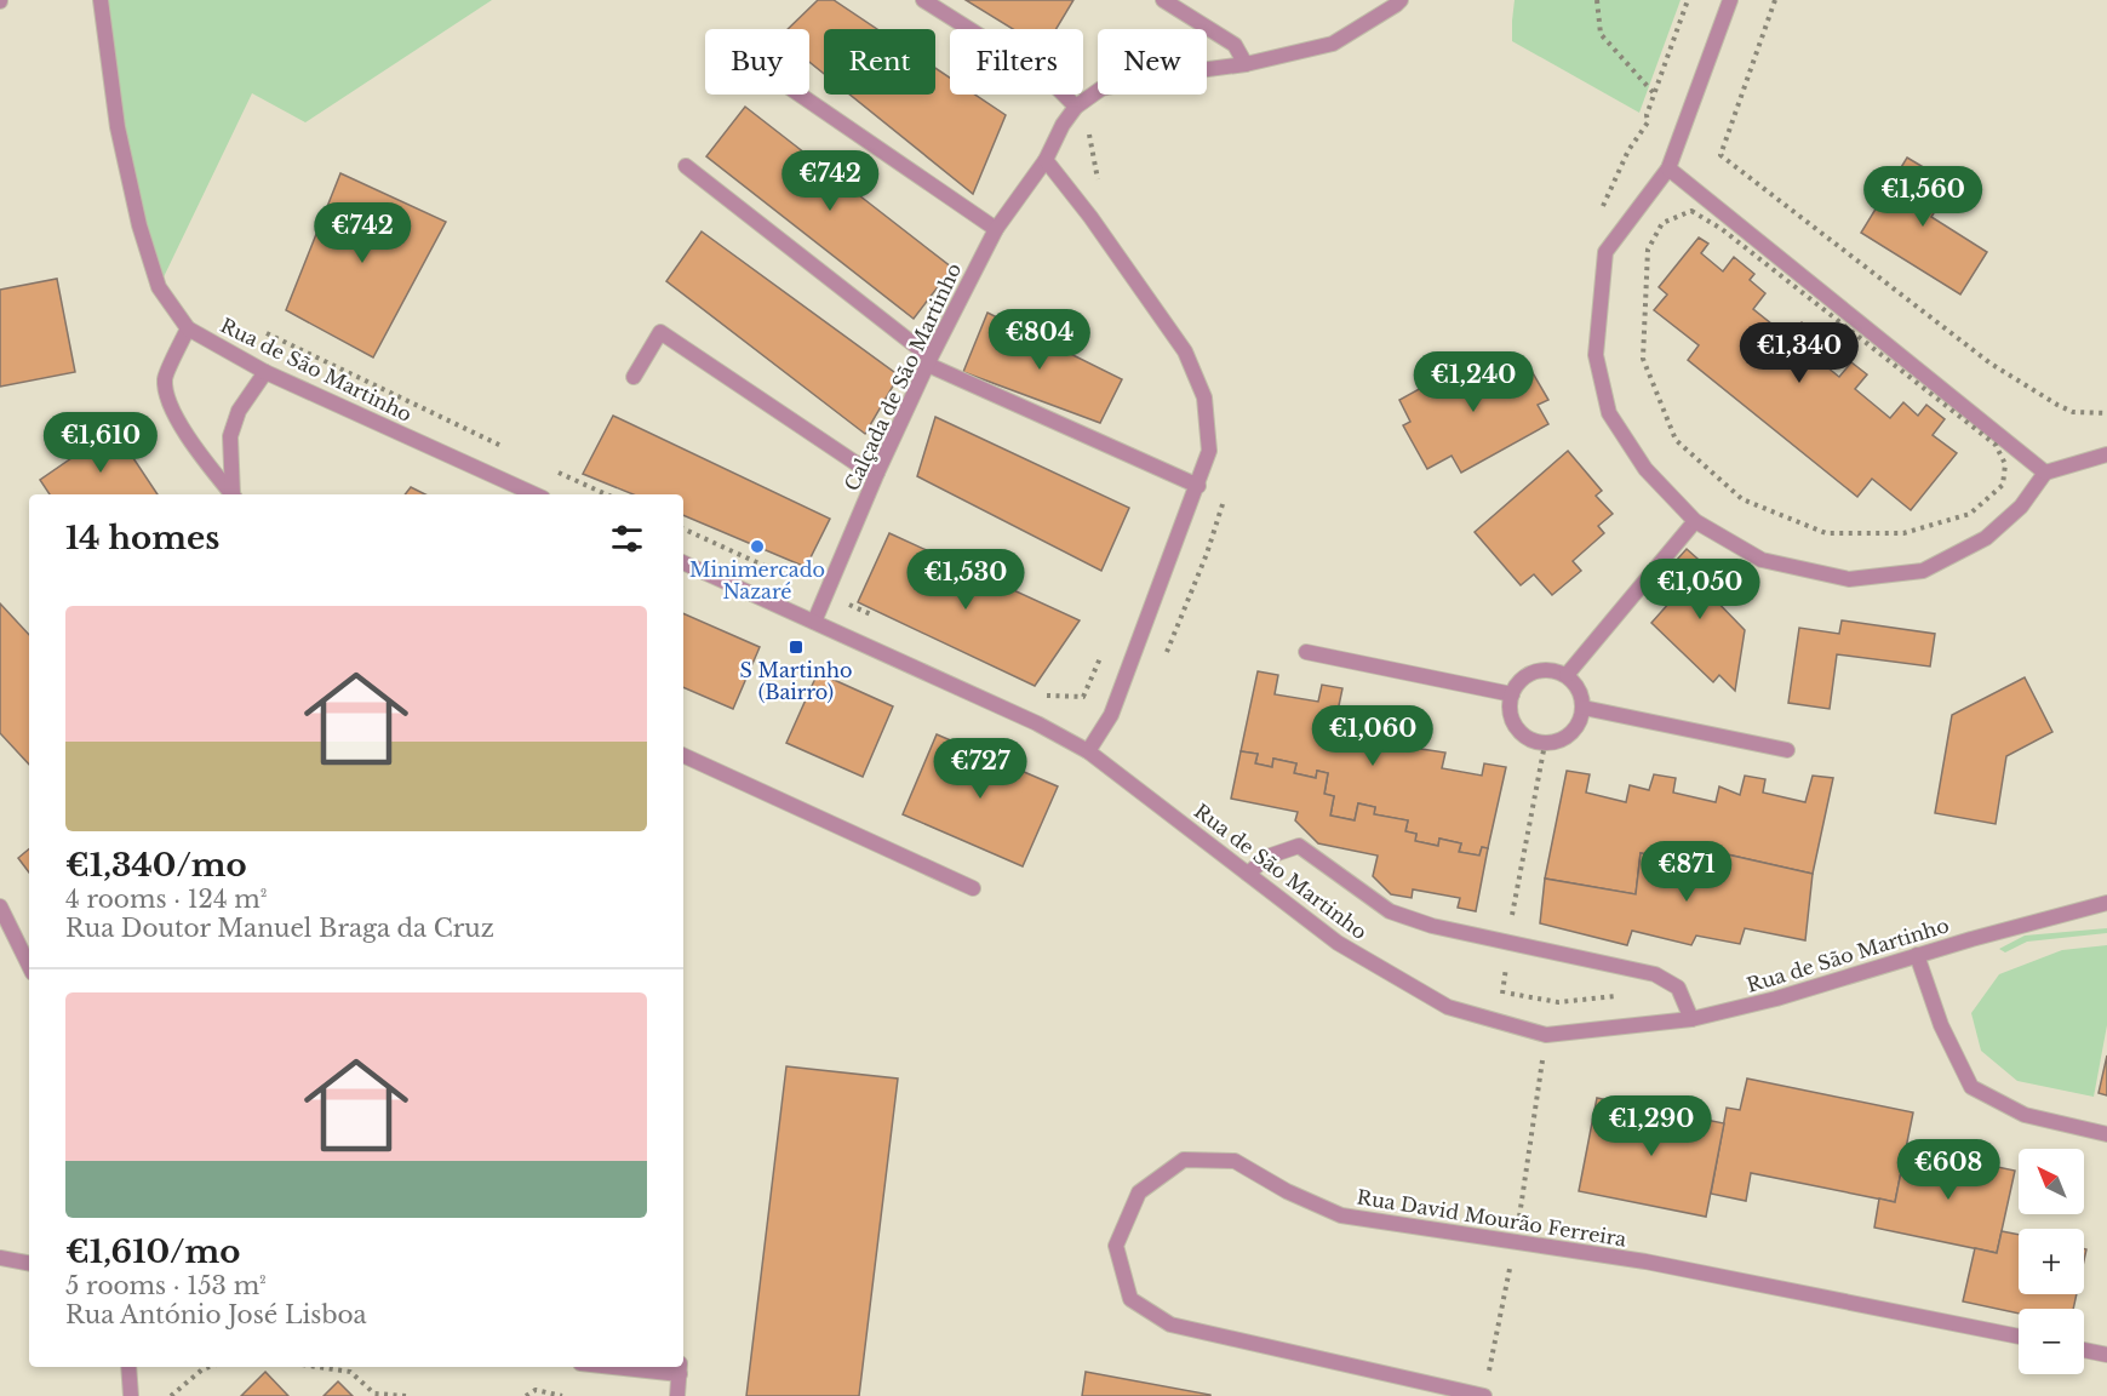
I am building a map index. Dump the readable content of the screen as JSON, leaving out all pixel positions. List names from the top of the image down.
{
  "streets": {
    "street": ["Rua de São Martinho", "Calçada de São Martinho", "Rua David Mourão Ferreira"]
  },
  "crossings": [
    ["Rua de São Martinho", "Calçada de São Martinho"]
  ],
  "places": {
    "other": ["Minimercado Nazaré"],
    "transit": ["S Martinho (Bairro)"]
  },
  "north": "top left",
  "page": {
    "chip": [
      "Buy",
      "Rent",
      "Filters",
      "New"
    ],
    "price": [
      "€742",
      "€1,560",
      "€742",
      "€804",
      "€1,340",
      "€1,240",
      "€1,610",
      "€1,530",
      "€1,050",
      "€1,060",
      "€727",
      "€871",
      "€1,290",
      "€608"
    ],
    "heading": "14 homes",
    "list": [
      {
        "name": "€1,340/mo",
        "note": "4 rooms · 124 m² · Rua Doutor Manuel Braga da Cruz"
      },
      {
        "name": "€1,610/mo",
        "note": "5 rooms · 153 m² · Rua António José Lisboa"
      }
    ],
    "map_buttons": ["+", "−"]
  }
}
